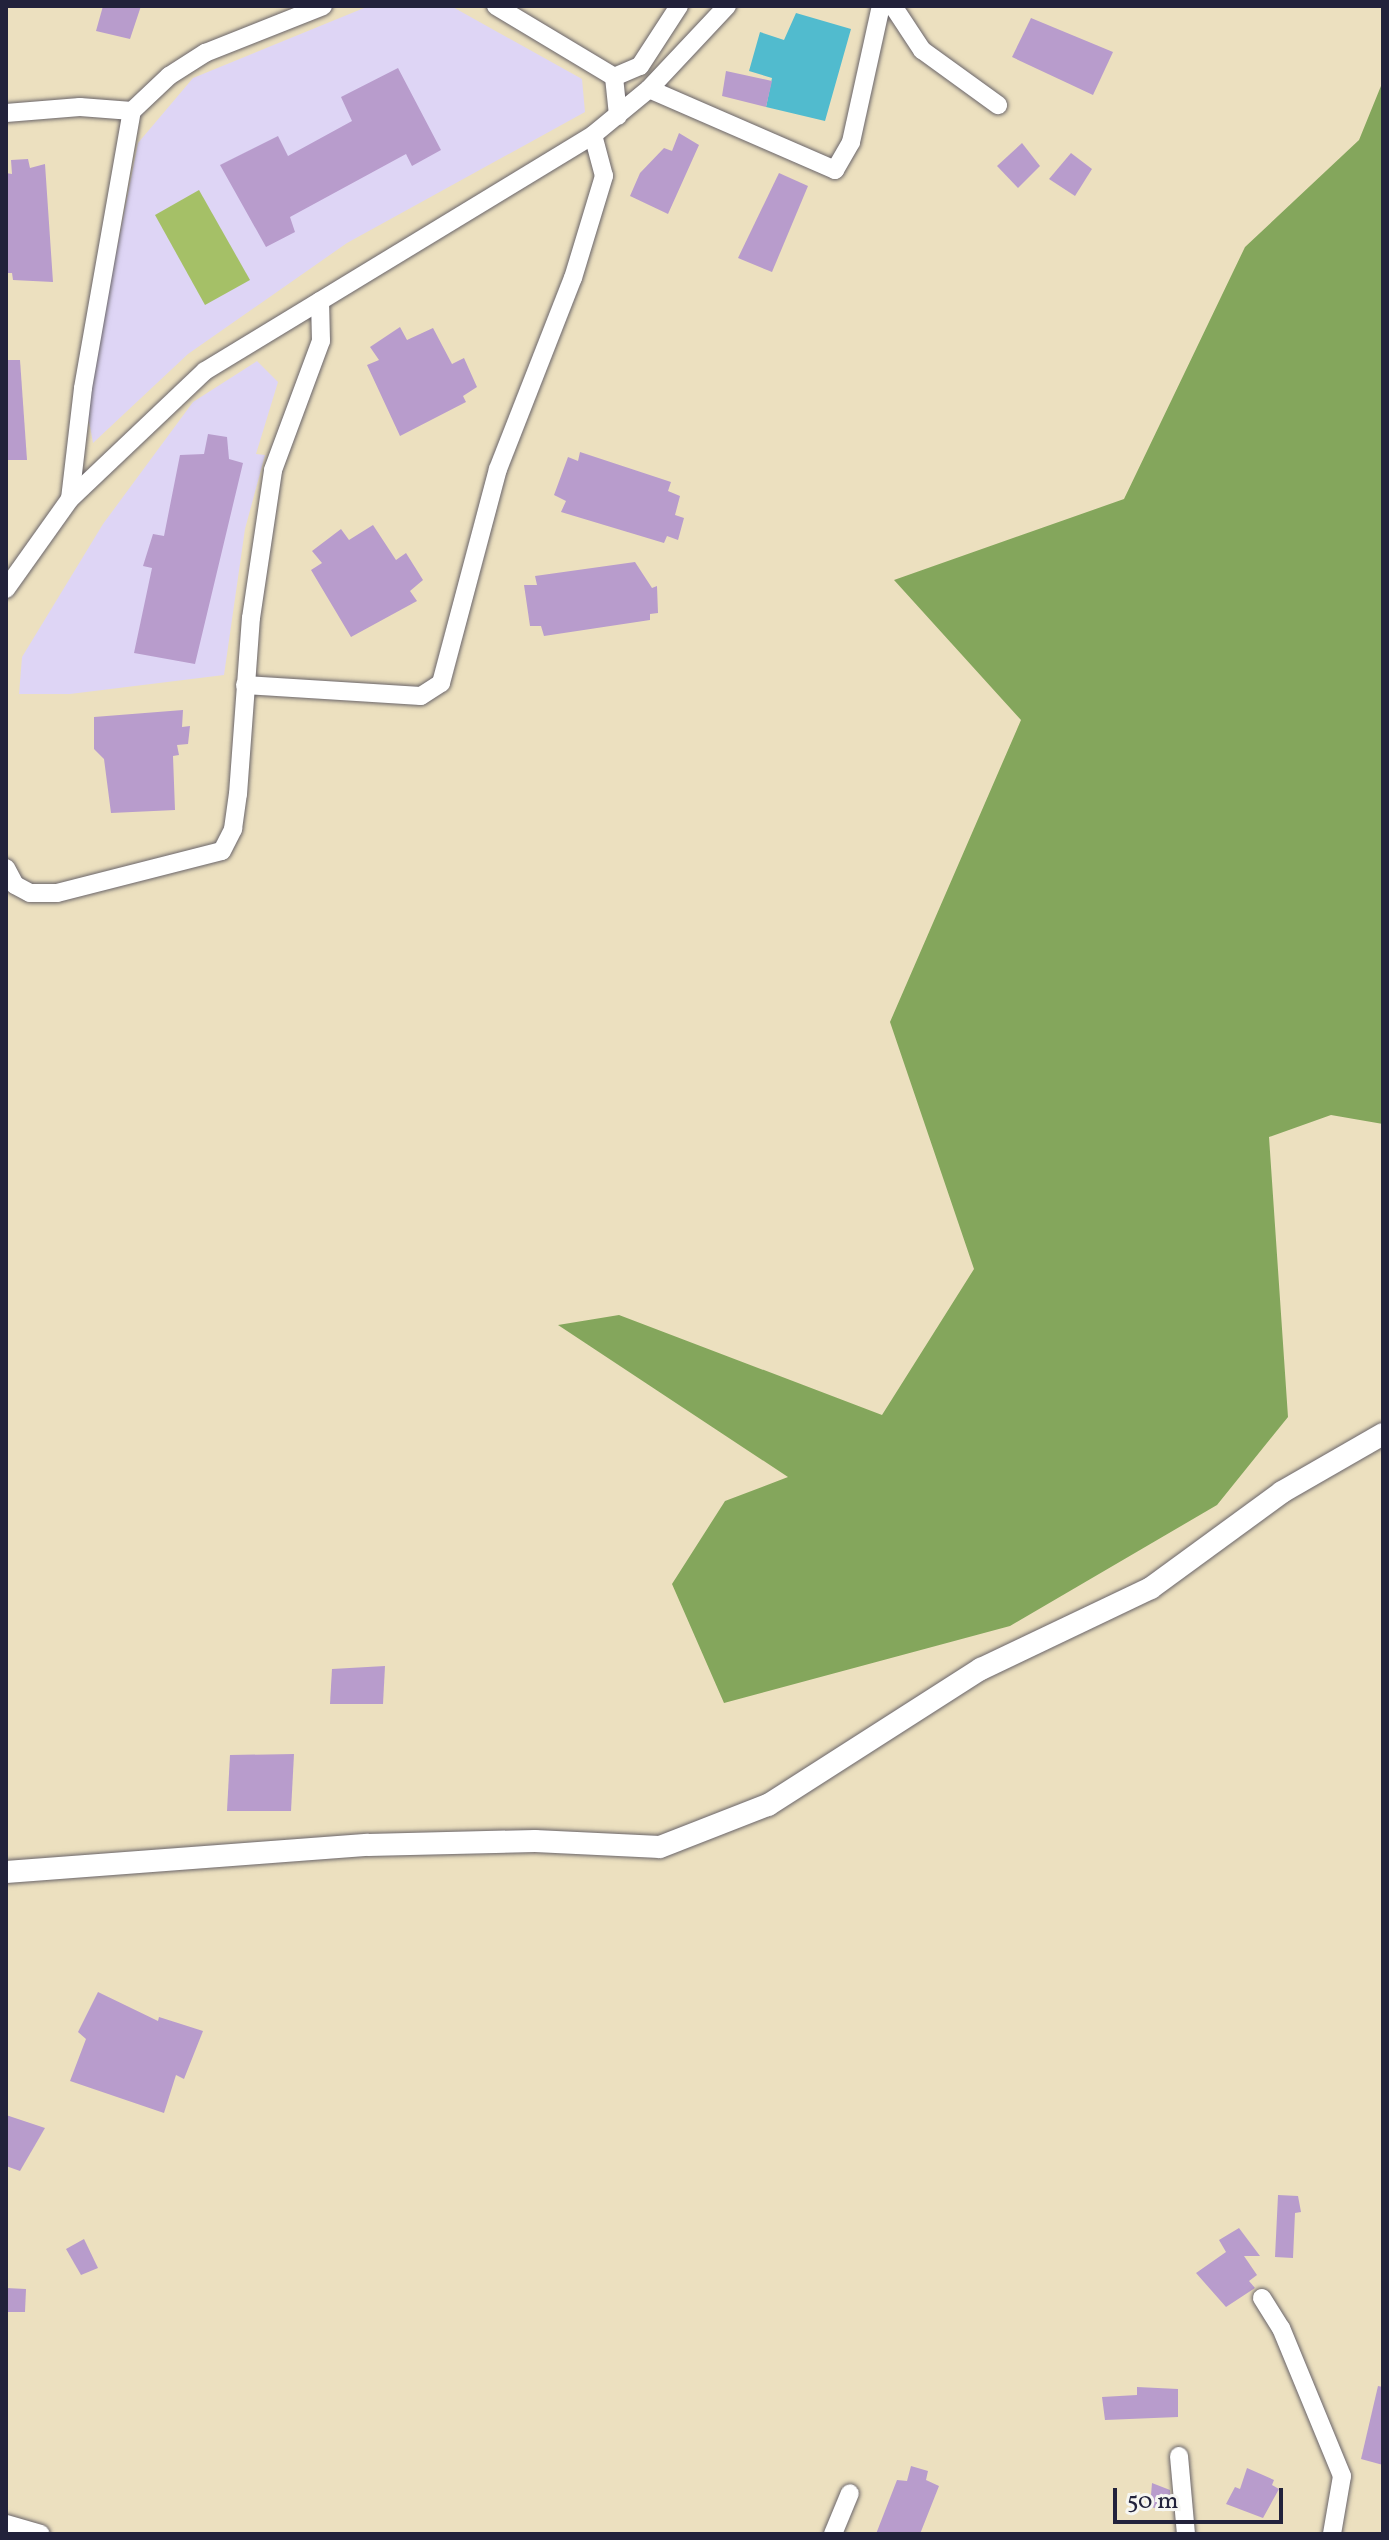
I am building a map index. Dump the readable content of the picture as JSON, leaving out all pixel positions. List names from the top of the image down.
{
  "scale_bar": "50 m"
}
